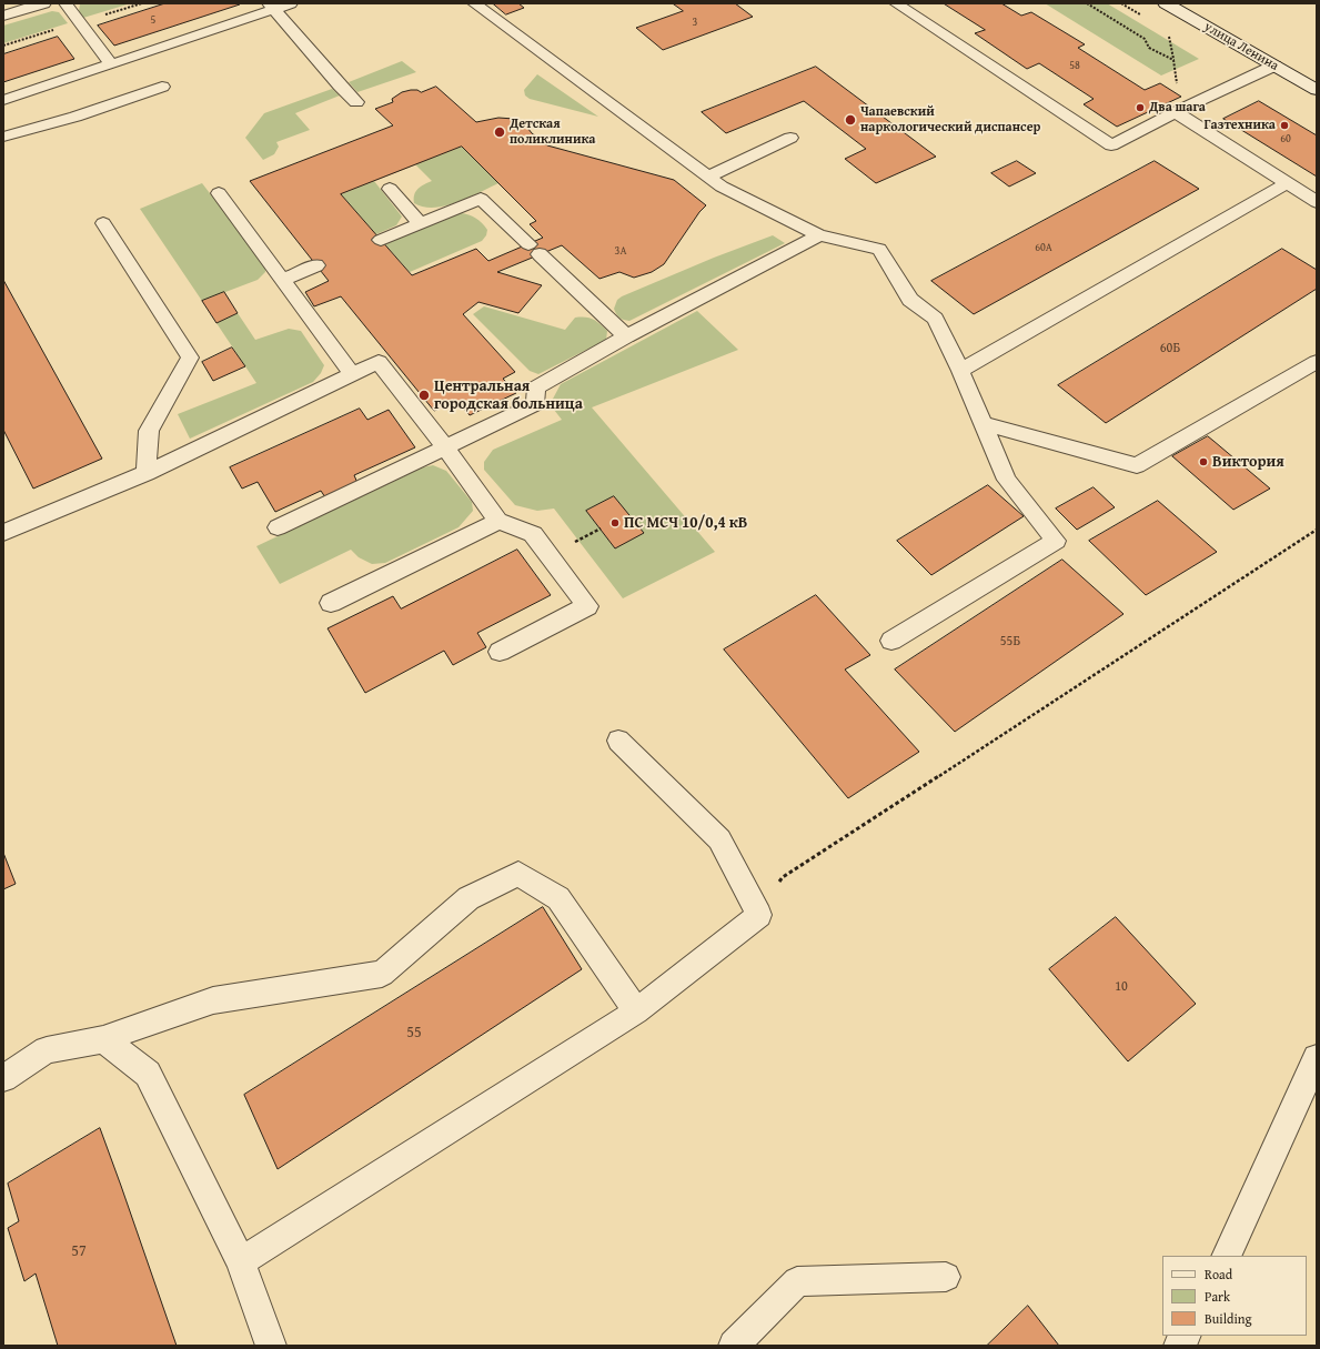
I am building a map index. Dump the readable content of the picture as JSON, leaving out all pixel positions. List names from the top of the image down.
{
  "streets": {
    "street": ["улица Ленина"]
  },
  "places": [
    "Два шага",
    "Чапаевский наркологический диспансер",
    "Газтехника",
    "Детская поликлиника",
    "Центральная городская больница",
    "Виктория",
    "ПС МСЧ 10/0,4 кВ"
  ],
  "house_numbers": [
    "5",
    "3",
    "58",
    "60",
    "60А",
    "3А",
    "60Б",
    "55Б",
    "10",
    "55",
    "57"
  ],
  "legend": ["Road", "Park", "Building"]
}
